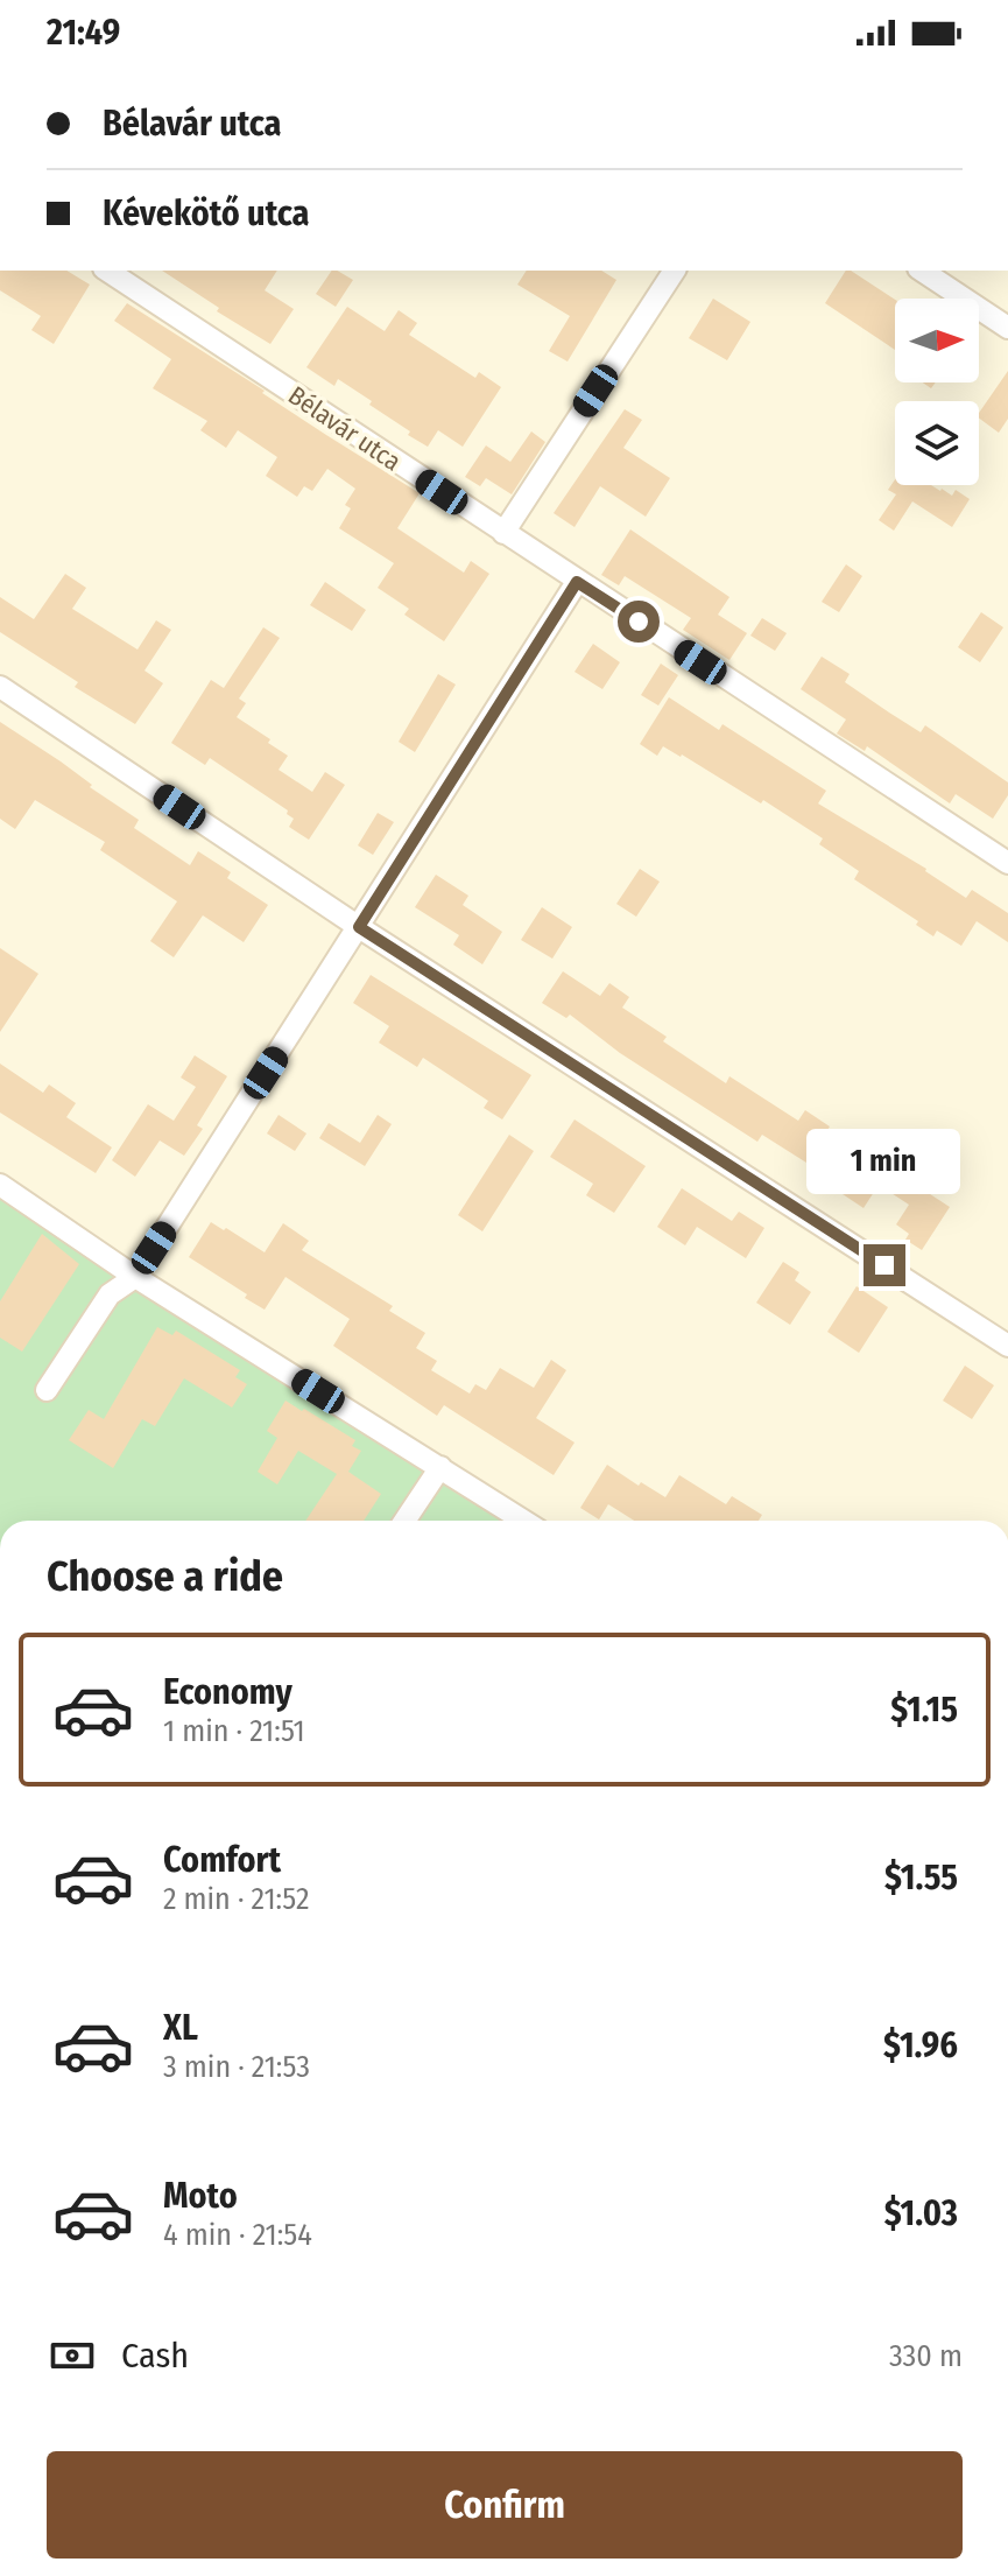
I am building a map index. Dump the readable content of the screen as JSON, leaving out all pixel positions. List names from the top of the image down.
{
  "streets": {
    "street": ["Bélavár utca"]
  },
  "north": "right",
  "page": {
    "status": "21:49",
    "banner": ["Bélavár utca", "Kévekötő utca"],
    "bubble": "1 min",
    "heading": "Choose a ride",
    "list": [
      {
        "name": "Economy",
        "note": "1 min · 21:51",
        "value": "$1.15"
      },
      {
        "name": "Comfort",
        "note": "2 min · 21:52",
        "value": "$1.55"
      },
      {
        "name": "XL",
        "note": "3 min · 21:53",
        "value": "$1.96"
      },
      {
        "name": "Moto",
        "note": "4 min · 21:54",
        "value": "$1.03"
      }
    ],
    "pay": ["Cash", "330 m"],
    "buttons": "Confirm"
  }
}
